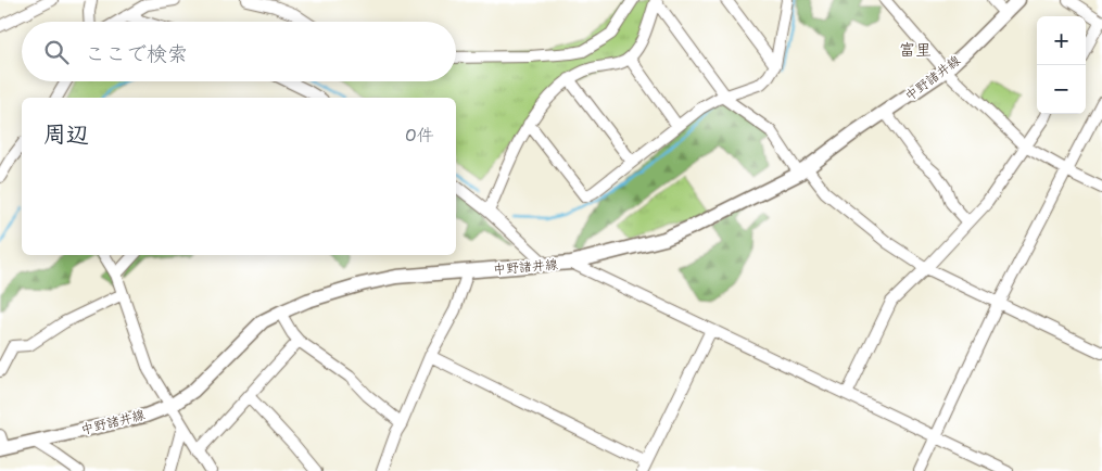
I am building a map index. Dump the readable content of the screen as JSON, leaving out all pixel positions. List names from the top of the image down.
{
  "streets": {
    "main road": ["中野諸井線"]
  },
  "districts": ["富里"],
  "page": {
    "map_buttons": ["+", "−"],
    "search": "ここで検索",
    "heading": ["周辺", "0件"]
  }
}
